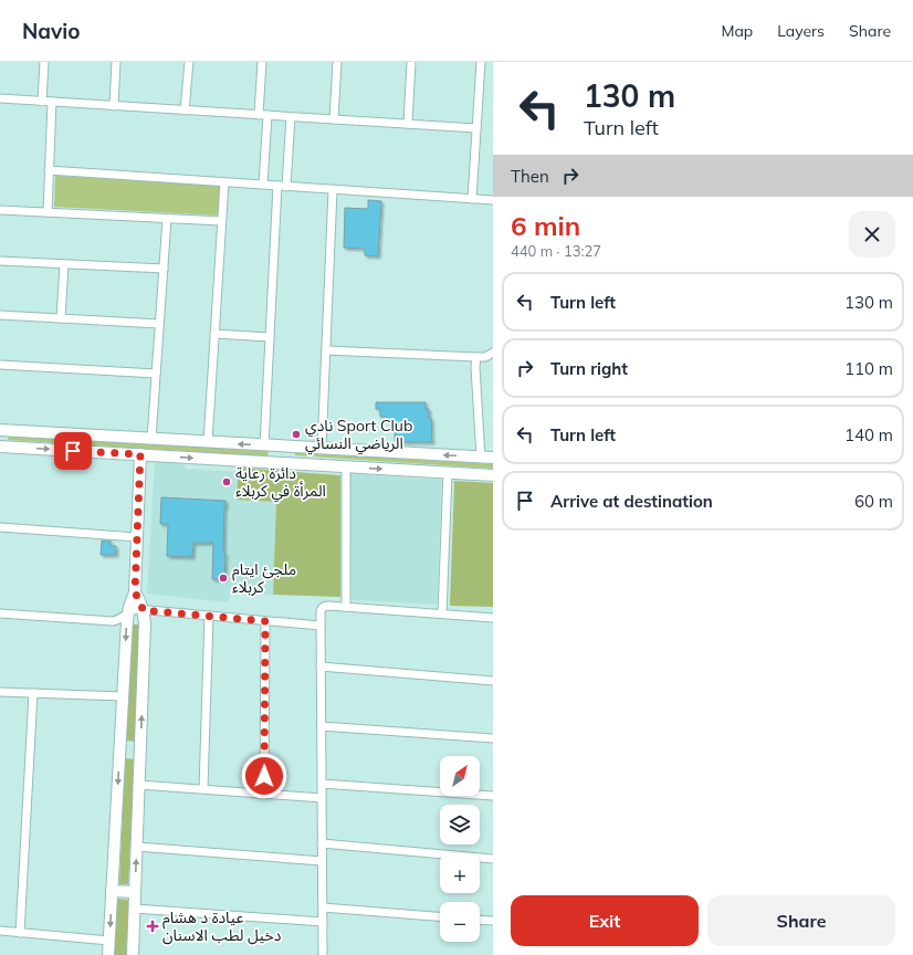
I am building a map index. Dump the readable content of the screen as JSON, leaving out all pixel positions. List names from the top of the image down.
{
  "places": {
    "other": ["نادي Sport Club الرياضي النسائي", "دائرة رعاية المرأة في كربلاء", "ملجئ ايتام كربلاء"],
    "health": ["عيادة د هشام دخيل لطب الاسنان"]
  },
  "north": "top right",
  "page": {
    "header": "Navio",
    "nav": ["Map", "Layers", "Share"],
    "turn": ["130 m", "Turn left"],
    "then": "Then",
    "heading": ["6 min", "440 m · 13:27"],
    "list": [
      {
        "name": "Turn left",
        "value": "130 m"
      },
      {
        "name": "Turn right",
        "value": "110 m"
      },
      {
        "name": "Turn left",
        "value": "140 m"
      },
      {
        "name": "Arrive at destination",
        "value": "60 m"
      }
    ],
    "map_buttons": ["+", "−"],
    "buttons": ["Exit", "Share"]
  }
}
